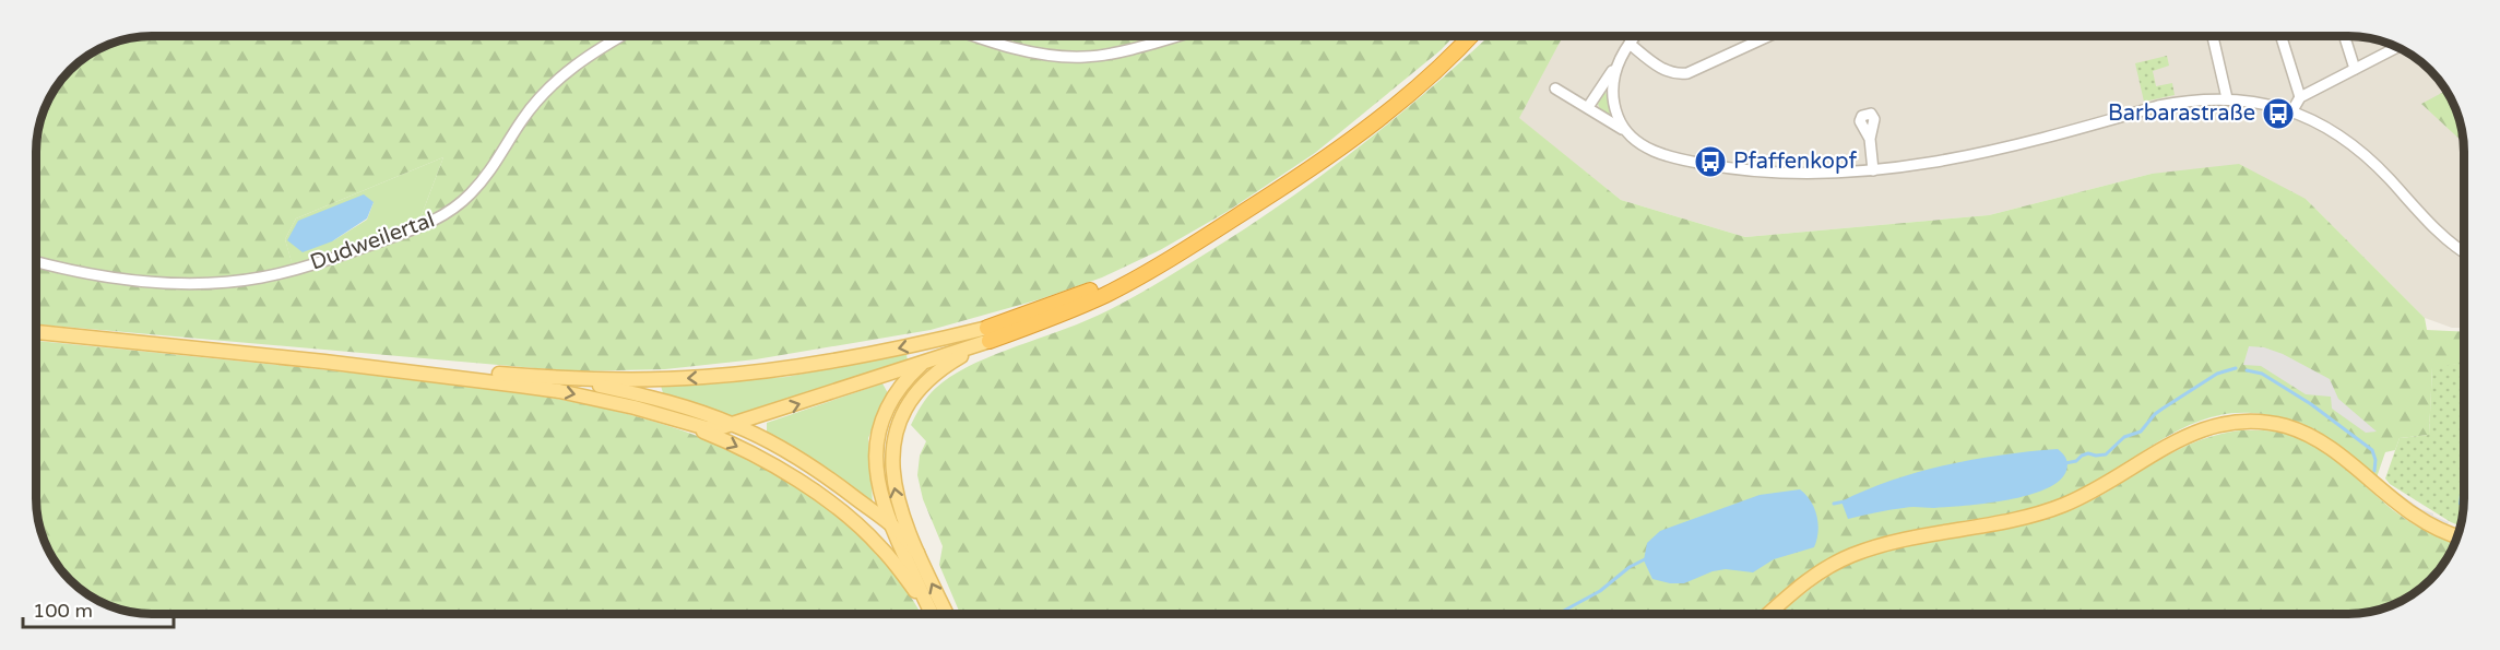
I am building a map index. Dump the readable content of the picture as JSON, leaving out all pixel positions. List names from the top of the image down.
{
  "streets": {
    "street": ["Dudweilertal"]
  },
  "places": {
    "bus stop": ["Barbarastraße", "Pfaffenkopf"]
  },
  "scale_bar": "100 m"
}
